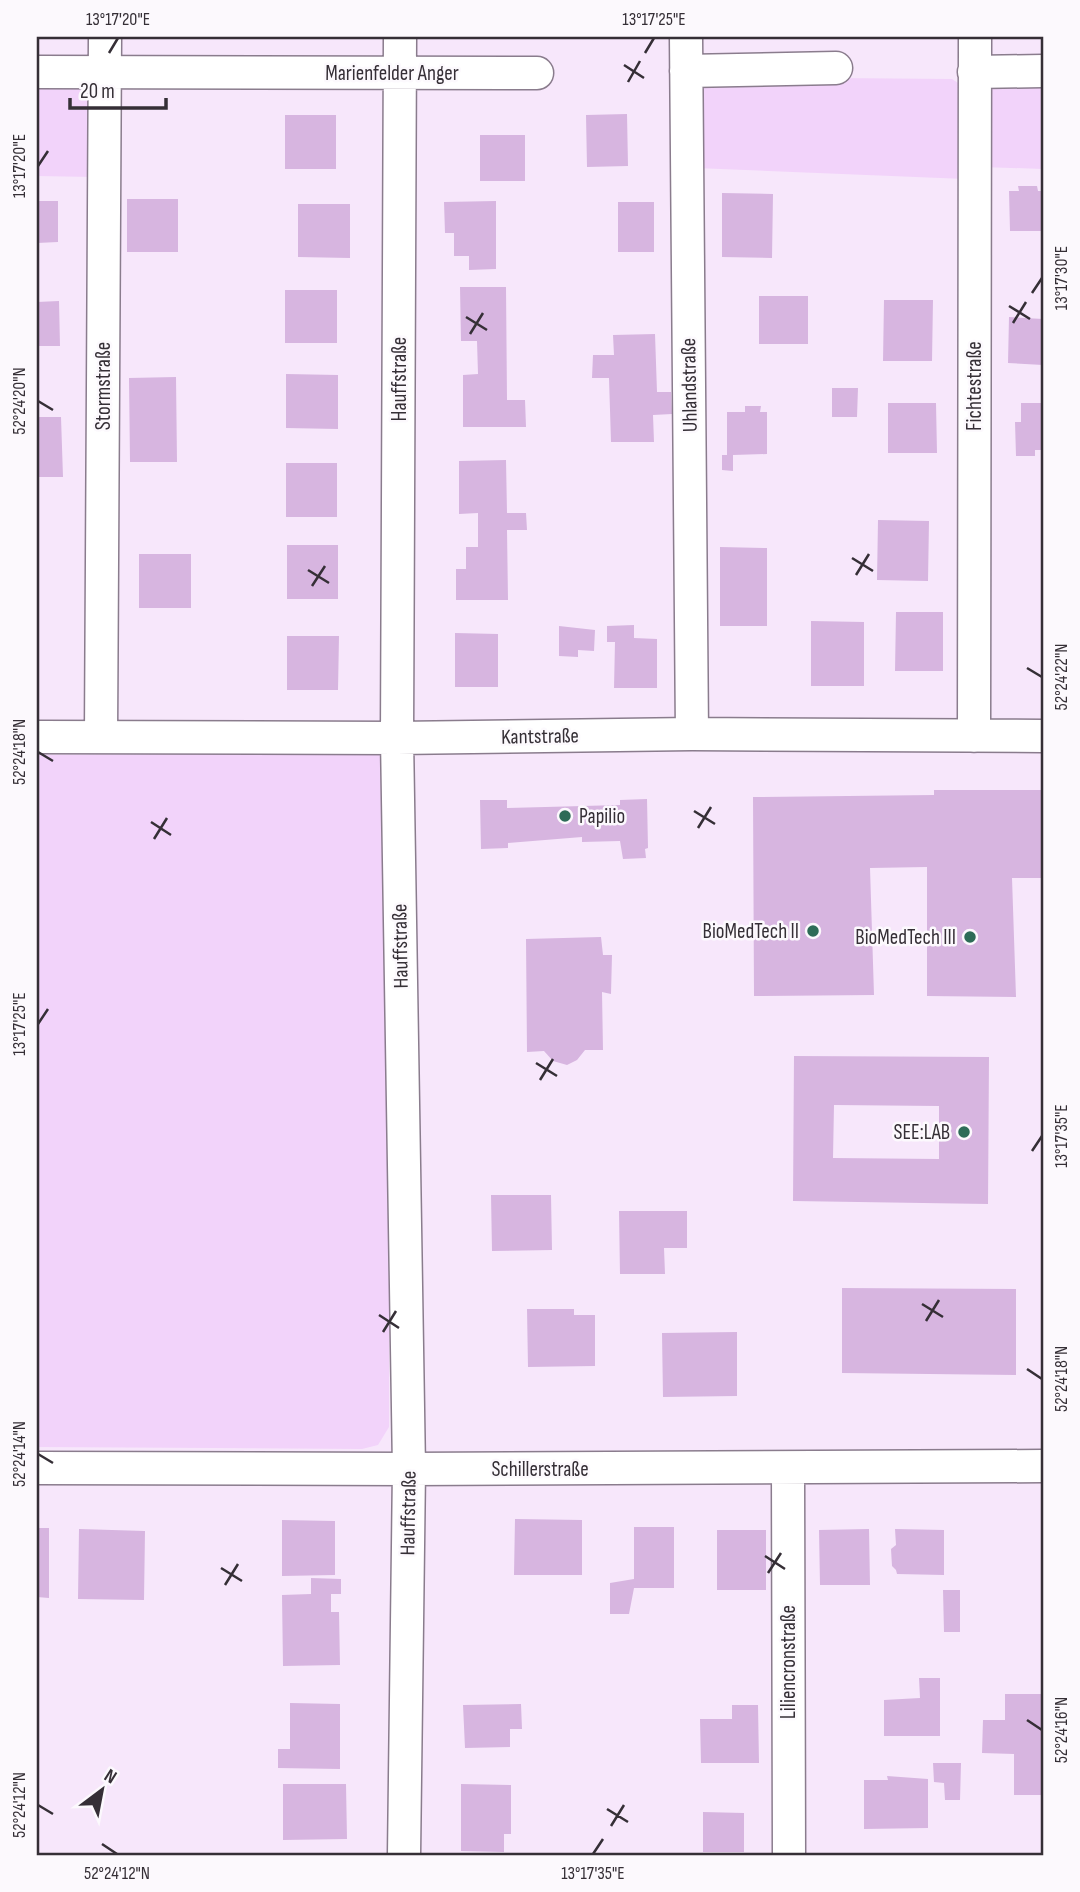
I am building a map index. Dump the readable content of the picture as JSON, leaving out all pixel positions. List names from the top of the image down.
{
  "streets": {
    "street": [
      "Marienfelder Anger",
      "Hauffstraße",
      "Uhlandstraße",
      "Stormstraße",
      "Fichtestraße",
      "Kantstraße",
      "Schillerstraße",
      "Liliencronstraße"
    ]
  },
  "crossings": [
    ["Marienfelder Anger", "Hauffstraße"],
    ["Marienfelder Anger", "Stormstraße"],
    ["Hauffstraße", "Kantstraße"],
    ["Hauffstraße", "Schillerstraße"],
    ["Uhlandstraße", "Kantstraße"],
    ["Stormstraße", "Kantstraße"],
    ["Fichtestraße", "Kantstraße"],
    ["Schillerstraße", "Liliencronstraße"]
  ],
  "places": [
    "Papilio",
    "BioMedTech II",
    "BioMedTech III",
    "SEE:LAB"
  ],
  "scale_bar": "20 m",
  "north": "top right",
  "coordinates": [
    "13°17'20\"E",
    "13°17'25\"E",
    "13°17'30\"E",
    "52°24'20\"N",
    "52°24'22\"N",
    "52°24'18\"N",
    "13°17'35\"E",
    "52°24'14\"N",
    "52°24'16\"N",
    "52°24'12\"N"
  ]
}
